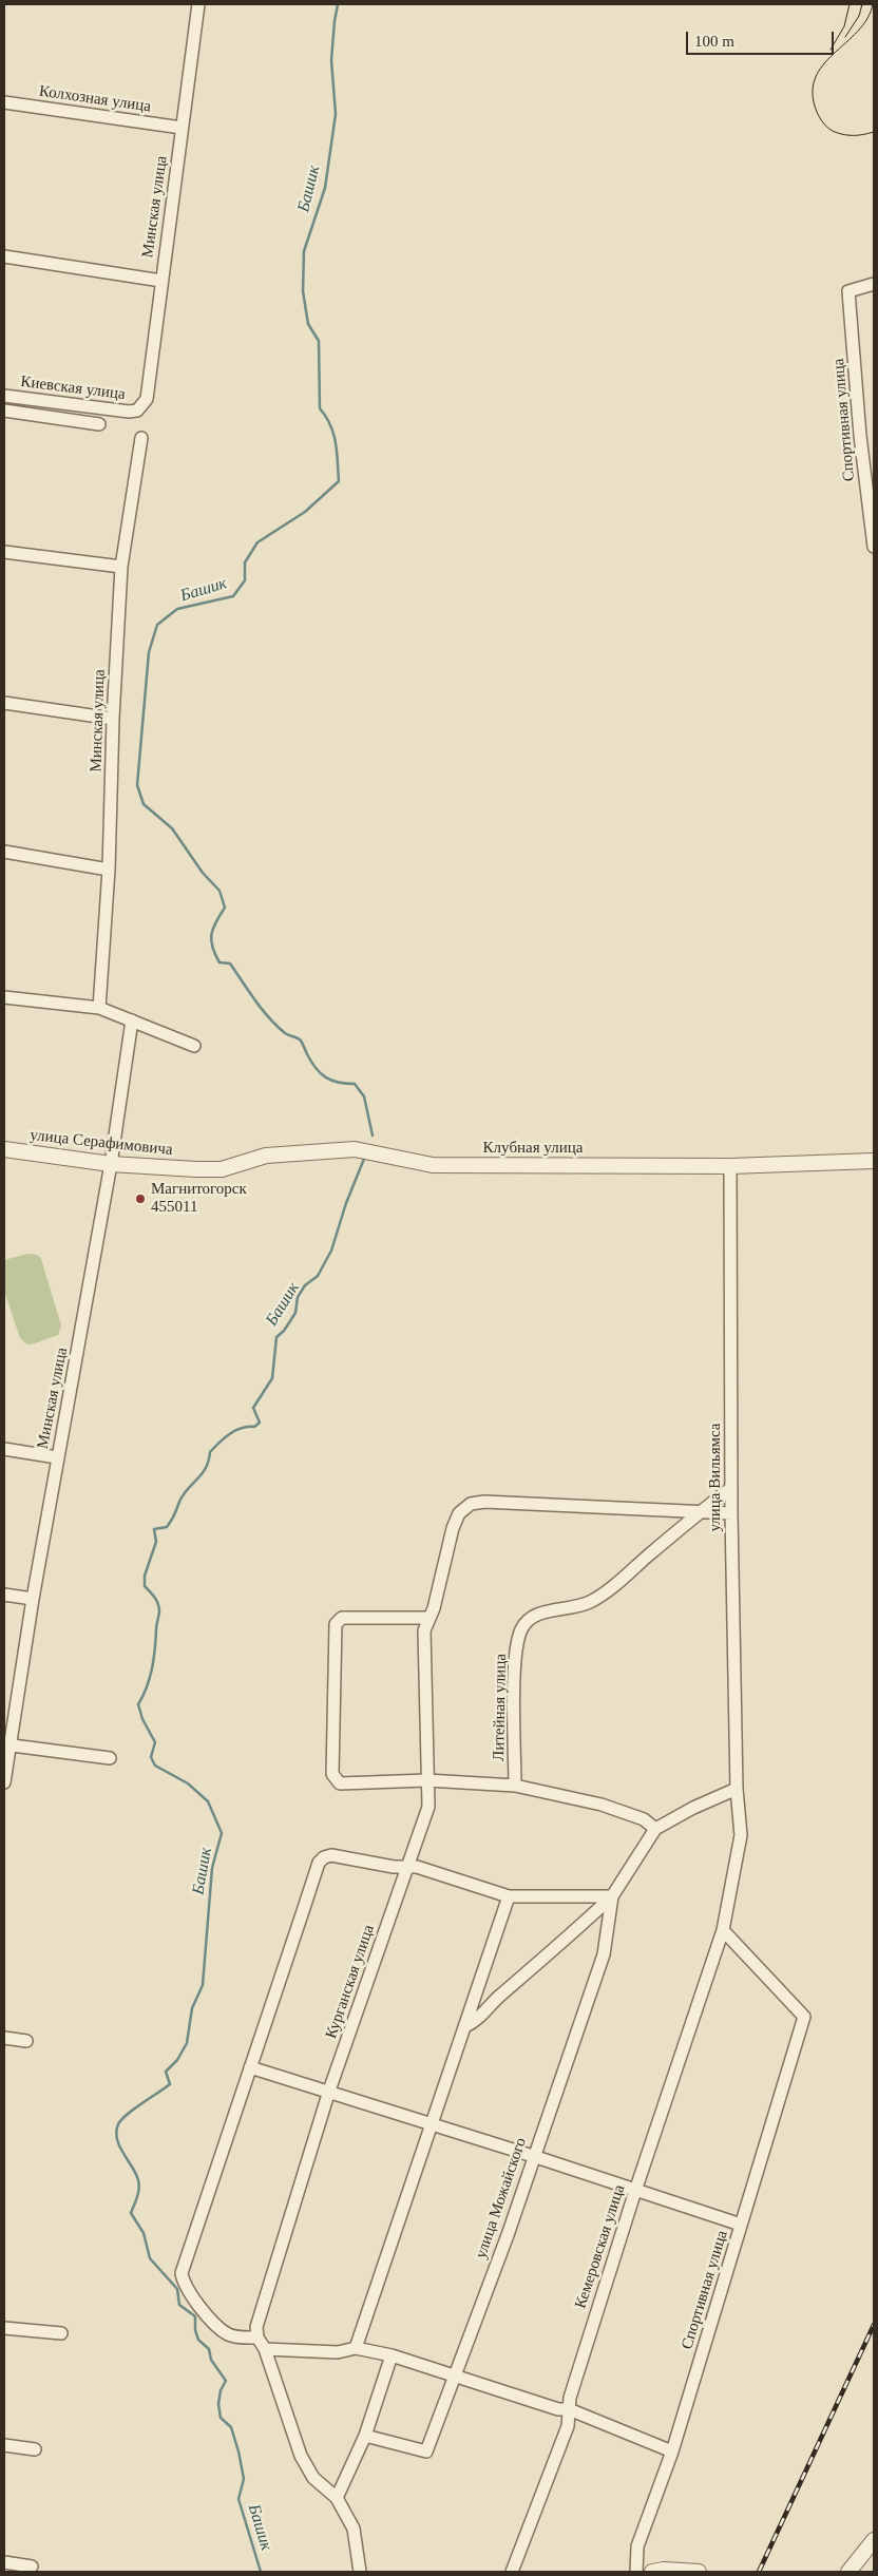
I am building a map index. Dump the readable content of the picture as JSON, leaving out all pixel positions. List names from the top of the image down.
{
  "streets": {
    "street": [
      "Колхозная улица",
      "Минская улица",
      "Киевская улица",
      "Спортивная улица",
      "улица Серафимовича",
      "Клубная улица",
      "улица Вильямса",
      "Литейная улица",
      "Курганская улица",
      "улица Можайского",
      "Кемеровская улица"
    ]
  },
  "crossings": [
    ["Колхозная улица", "Минская улица"],
    ["Минская улица", "Киевская улица"],
    ["Минская улица", "улица Серафимовича"],
    ["Спортивная улица", "улица Вильямса"],
    ["Спортивная улица", "Кемеровская улица"],
    ["улица Серафимовича", "Клубная улица"],
    ["Клубная улица", "улица Вильямса"],
    ["улица Вильямса", "Кемеровская улица"],
    ["Литейная улица", "Курганская улица"]
  ],
  "water": ["Башик"],
  "places": ["Магнитогорск 455011"],
  "scale_bar": "100 m"
}
